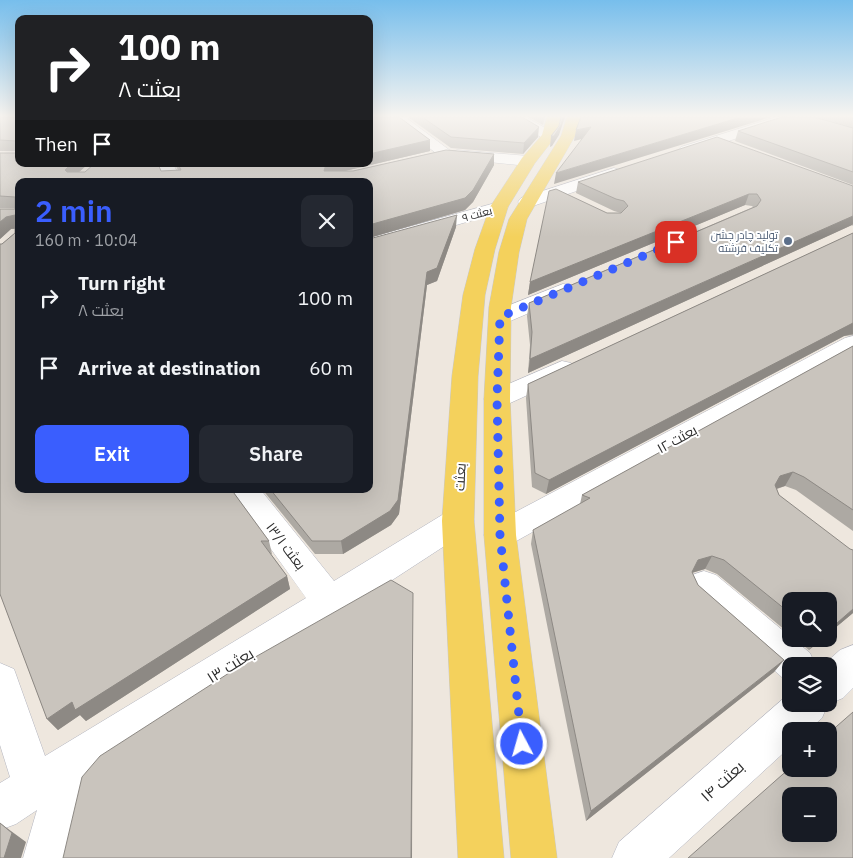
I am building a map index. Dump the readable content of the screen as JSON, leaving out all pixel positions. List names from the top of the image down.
{
  "streets": {
    "main road": ["بعثت"],
    "street": [
      "بعثت ۹",
      "بعثت ۱۲",
      "بعثت ۱۳/۱",
      "بعثت ۱۳",
      "بعثت ۱۴"
    ]
  },
  "crossings": [
    ["بعثت ۹", "بعثت"],
    ["بعثت ۱۲", "بعثت"],
    ["بعثت", "بعثت ۱۳"],
    ["بعثت ۱۳/۱", "بعثت ۱۳"]
  ],
  "places": ["تولید چادر جشن تکلیف فرشته"],
  "page": {
    "turn": ["100 m", "بعثت ۸"],
    "then": "Then",
    "heading": ["2 min", "160 m · 10:04"],
    "list": [
      {
        "name": "Turn right",
        "note": "بعثت ۸",
        "value": "100 m"
      },
      {
        "name": "Arrive at destination",
        "value": "60 m"
      }
    ],
    "buttons": ["Exit", "Share"],
    "map_buttons": ["+", "−"]
  }
}
